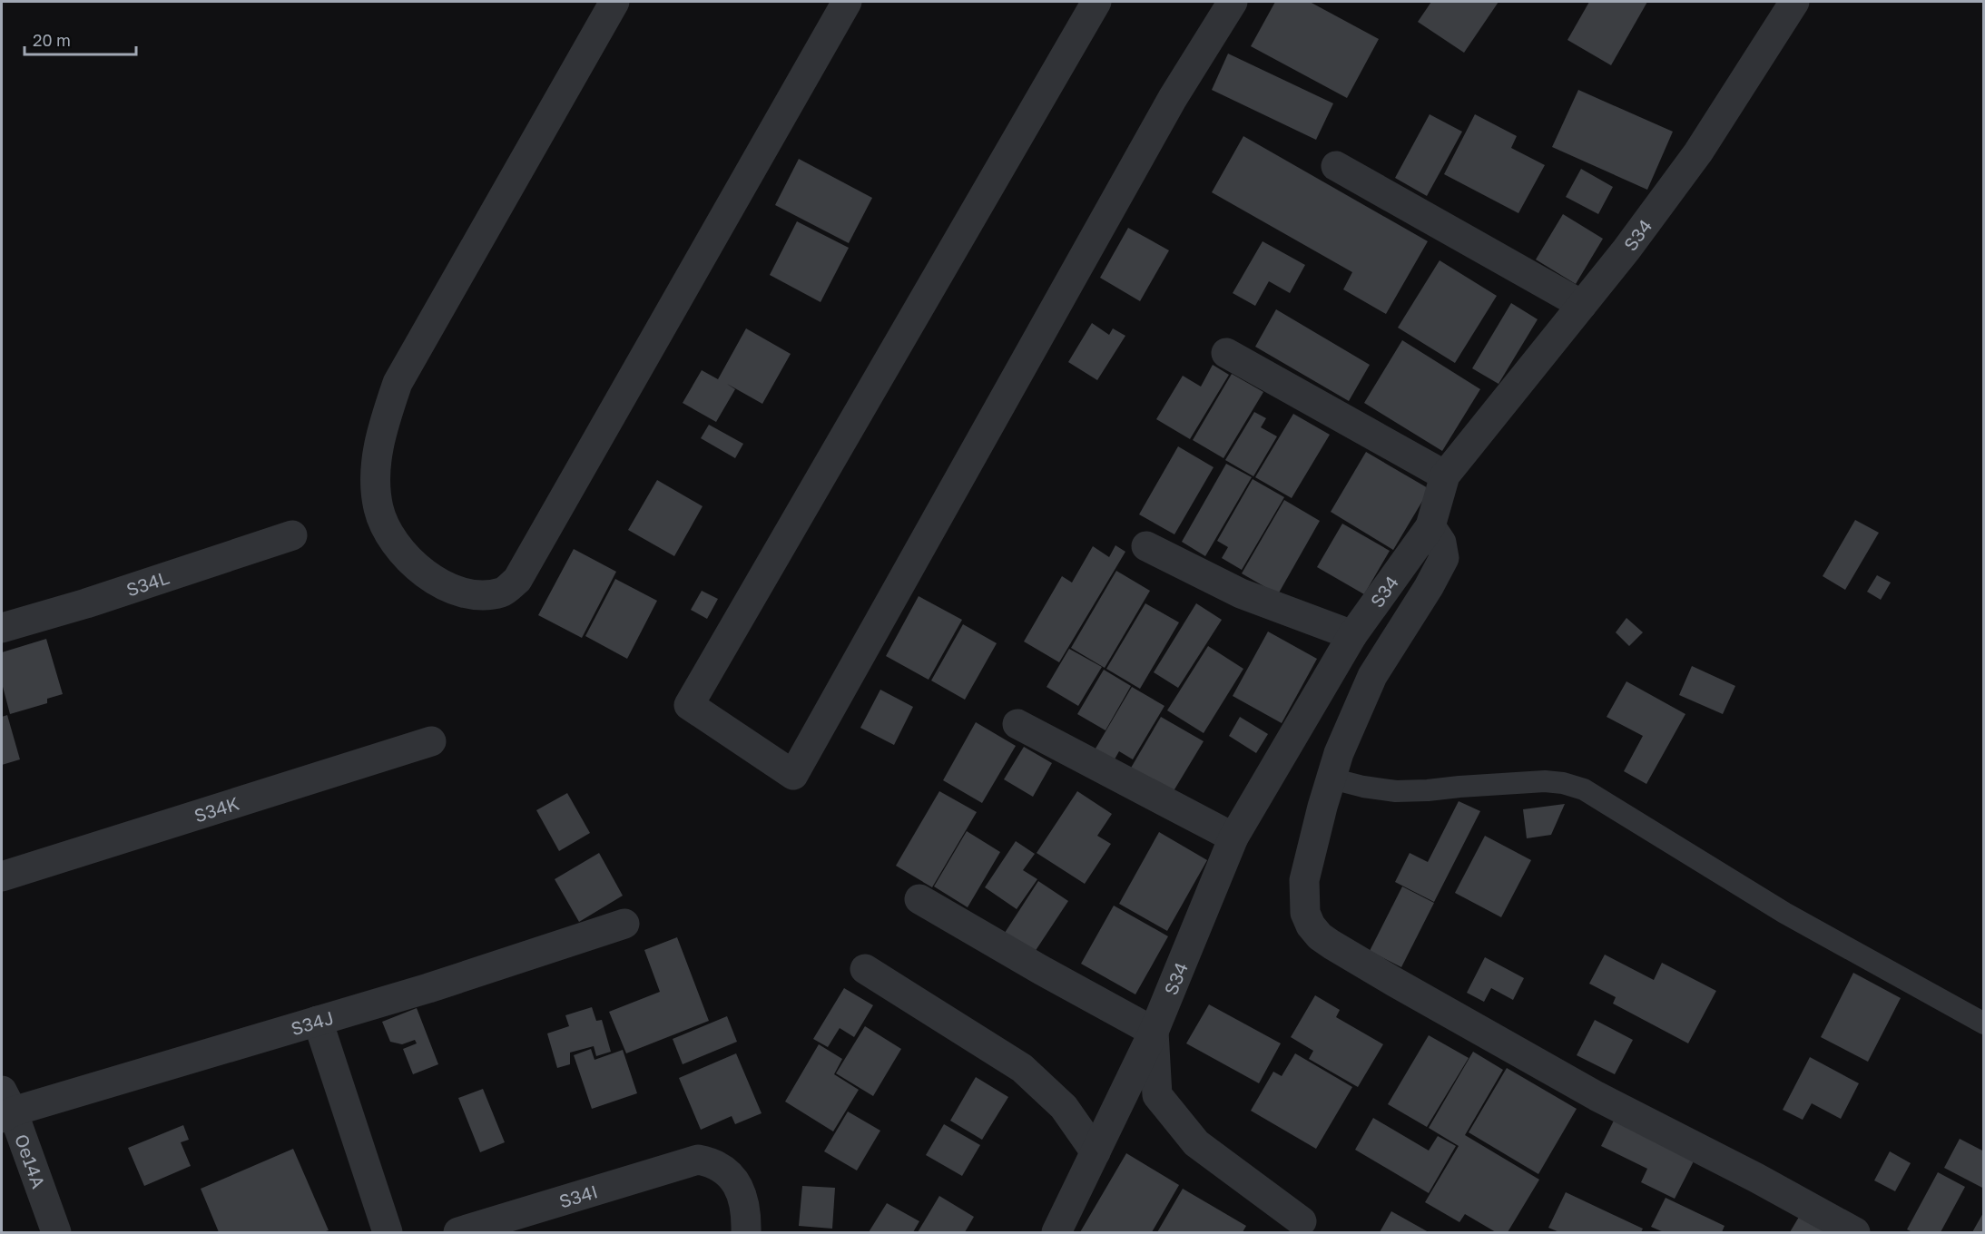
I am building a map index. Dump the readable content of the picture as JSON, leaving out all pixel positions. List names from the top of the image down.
{
  "streets": {
    "street": [
      "S34",
      "S34L",
      "S34K",
      "S34J",
      "Oe14A",
      "S34I"
    ]
  },
  "crossings": [
    ["S34J", "Oe14A"]
  ],
  "scale_bar": "20 m"
}
